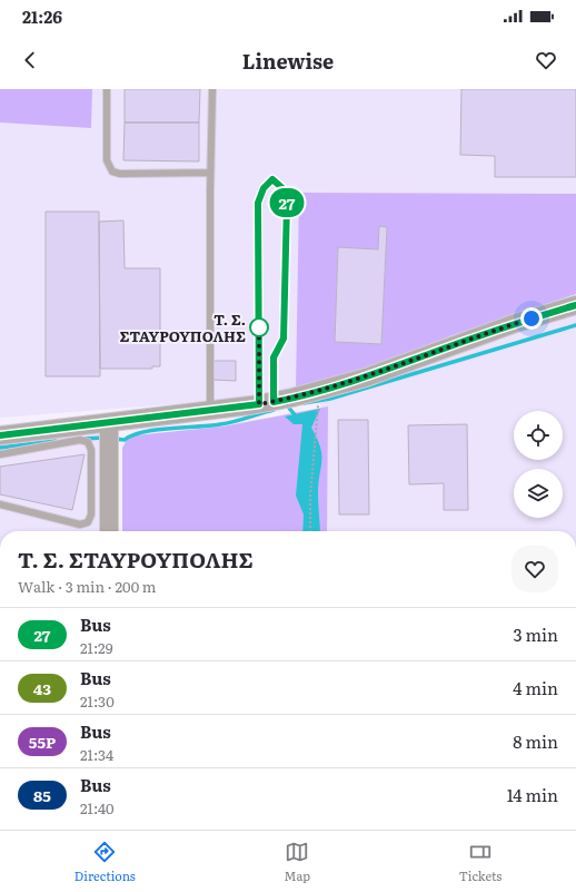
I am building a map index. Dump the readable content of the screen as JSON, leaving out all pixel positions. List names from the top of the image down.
{
  "places": ["Τ. Σ. ΣΤΑΥΡΟΥΠΟΛΗΣ"],
  "lines": ["bus line 27"],
  "page": {
    "status": "21:26",
    "header": "Linewise",
    "on_map": "27",
    "heading": ["Τ. Σ. ΣΤΑΥΡΟΥΠΟΛΗΣ", "Walk · 3 min · 200 m"],
    "list": [
      {
        "mark": "27",
        "name": "Bus",
        "note": "21:29",
        "value": "3 min"
      },
      {
        "mark": "43",
        "name": "Bus",
        "note": "21:30",
        "value": "4 min"
      },
      {
        "mark": "55Ρ",
        "name": "Bus",
        "note": "21:34",
        "value": "8 min"
      },
      {
        "mark": "85",
        "name": "Bus",
        "note": "21:40",
        "value": "14 min"
      }
    ],
    "tabs": ["Directions", "Map", "Tickets"]
  }
}
